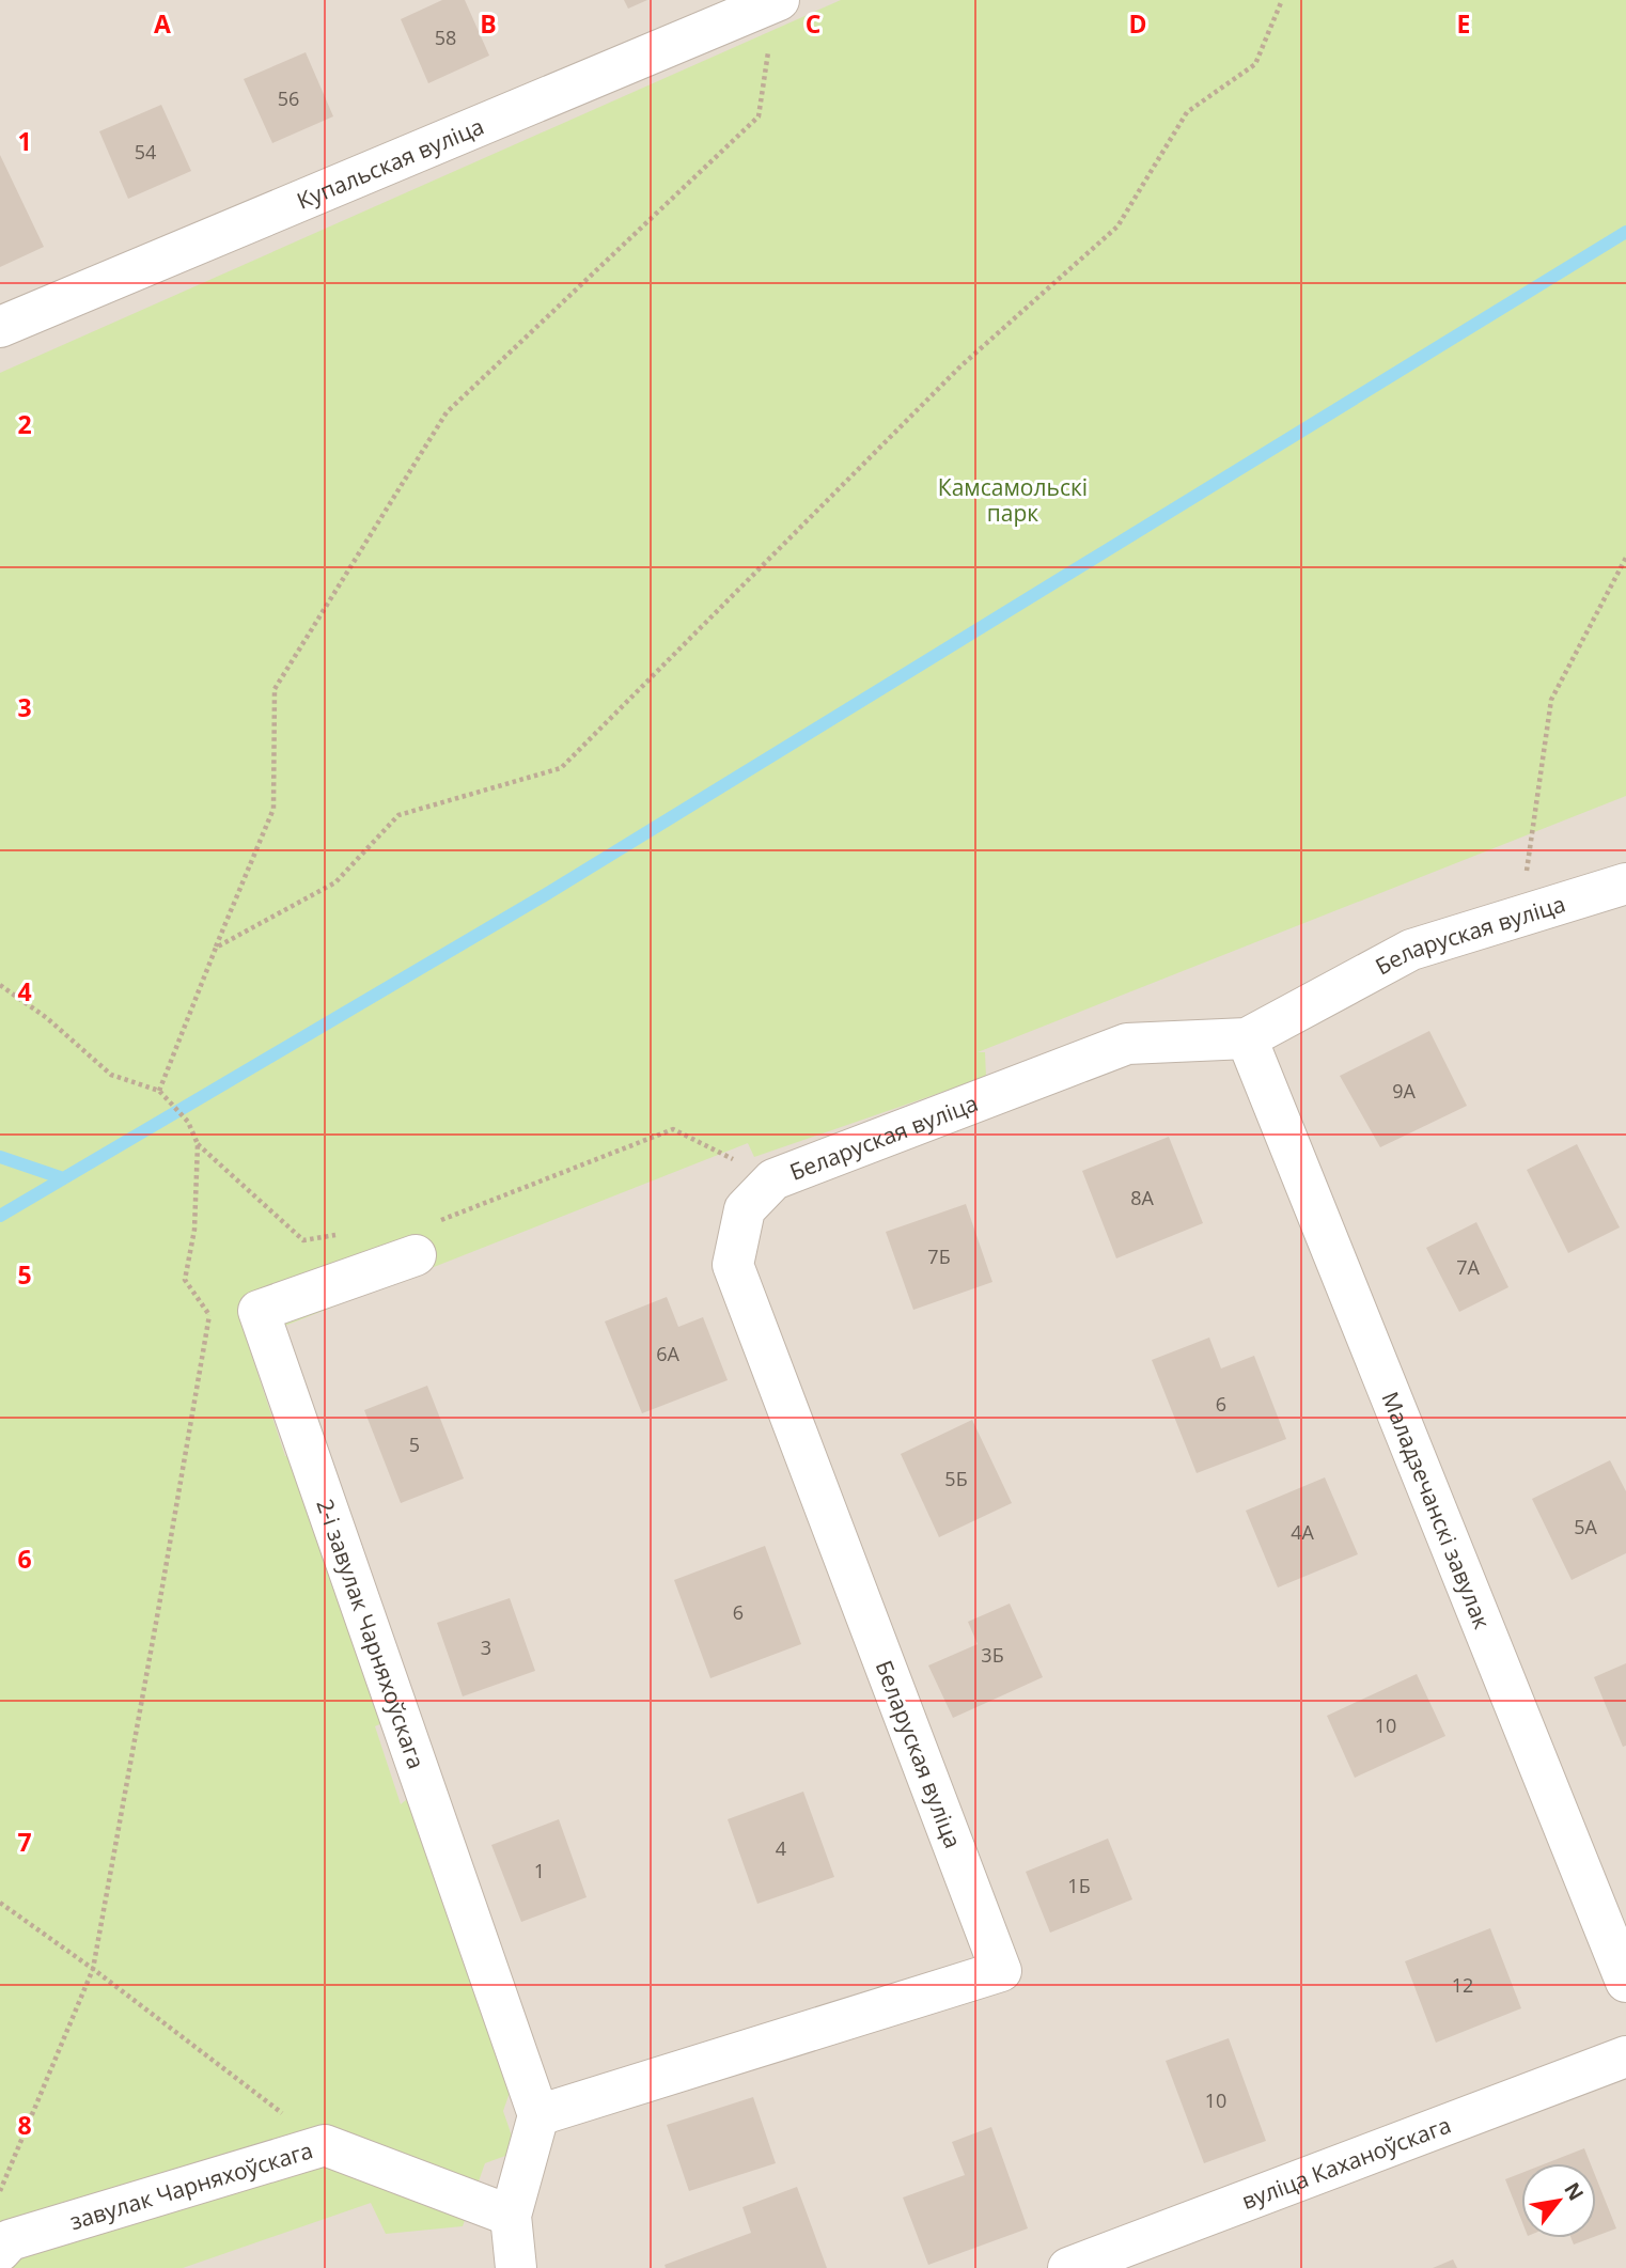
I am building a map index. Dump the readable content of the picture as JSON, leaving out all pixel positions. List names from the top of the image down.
{
  "streets": {
    "street": [
      "Купальская вуліца",
      "Беларуская вуліца",
      "Маладзечанскі завулак",
      "2-і завулак Чарняхоўскага",
      "вуліца Каханоўскага",
      "завулак Чарняхоўскага"
    ]
  },
  "crossings": [
    ["Беларуская вуліца", "Маладзечанскі завулак"],
    ["Беларуская вуліца", "2-і завулак Чарняхоўскага"]
  ],
  "parks": ["Камсамольскі парк"],
  "house_numbers": [
    "58",
    "56",
    "54",
    "9А",
    "8А",
    "7Б",
    "7А",
    "6А",
    "6",
    "5",
    "5Б",
    "5А",
    "4А",
    "6",
    "3",
    "3Б",
    "10",
    "4",
    "1",
    "1Б",
    "12",
    "10"
  ],
  "north": "top right",
  "grid": {
    "columns": [
      "A",
      "B",
      "C",
      "D",
      "E"
    ],
    "rows": [
      "1",
      "2",
      "3",
      "4",
      "5",
      "6",
      "7",
      "8"
    ]
  }
}
